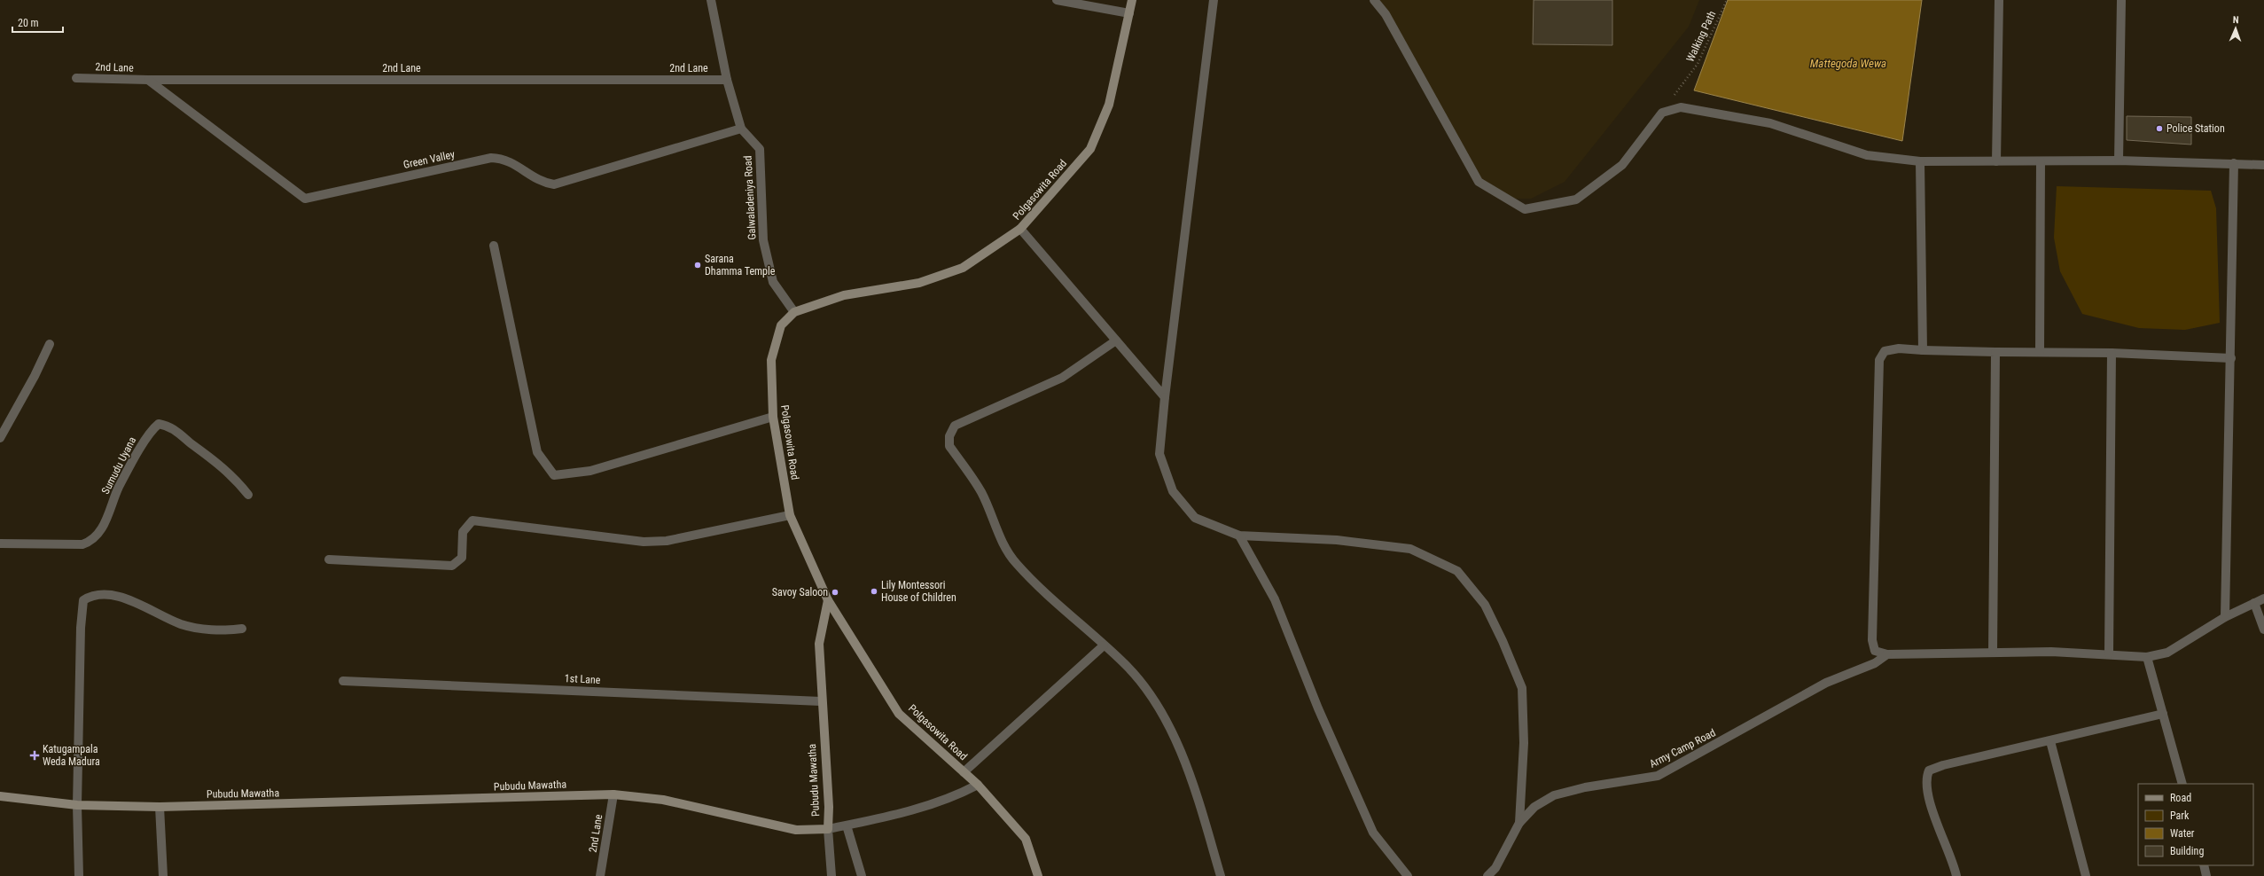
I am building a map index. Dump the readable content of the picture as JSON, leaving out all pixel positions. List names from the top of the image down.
{
  "streets": {
    "street": [
      "2nd Lane",
      "Green Valley",
      "Polgasowita Road",
      "Galwaladeniya Road",
      "Sumudu Uyana",
      "1st Lane",
      "Army Camp Road",
      "Pubudu Mawatha"
    ],
    "path": ["Walking Path"]
  },
  "crossings": [
    ["2nd Lane", "Green Valley"],
    ["2nd Lane", "Galwaladeniya Road"],
    ["2nd Lane", "Pubudu Mawatha"],
    ["Green Valley", "Galwaladeniya Road"],
    ["Polgasowita Road", "Galwaladeniya Road"],
    ["Polgasowita Road", "Pubudu Mawatha"],
    ["1st Lane", "Pubudu Mawatha"]
  ],
  "water": ["Mattegoda Wewa"],
  "places": {
    "other": [
      "Police Station",
      "Sarana Dhamma Temple",
      "Lily Montessori House of Children",
      "Savoy Saloon"
    ],
    "health": ["Katugampala Weda Madura"]
  },
  "legend": [
    "Road",
    "Park",
    "Water",
    "Building"
  ],
  "scale_bar": "20 m",
  "north": "top"
}
